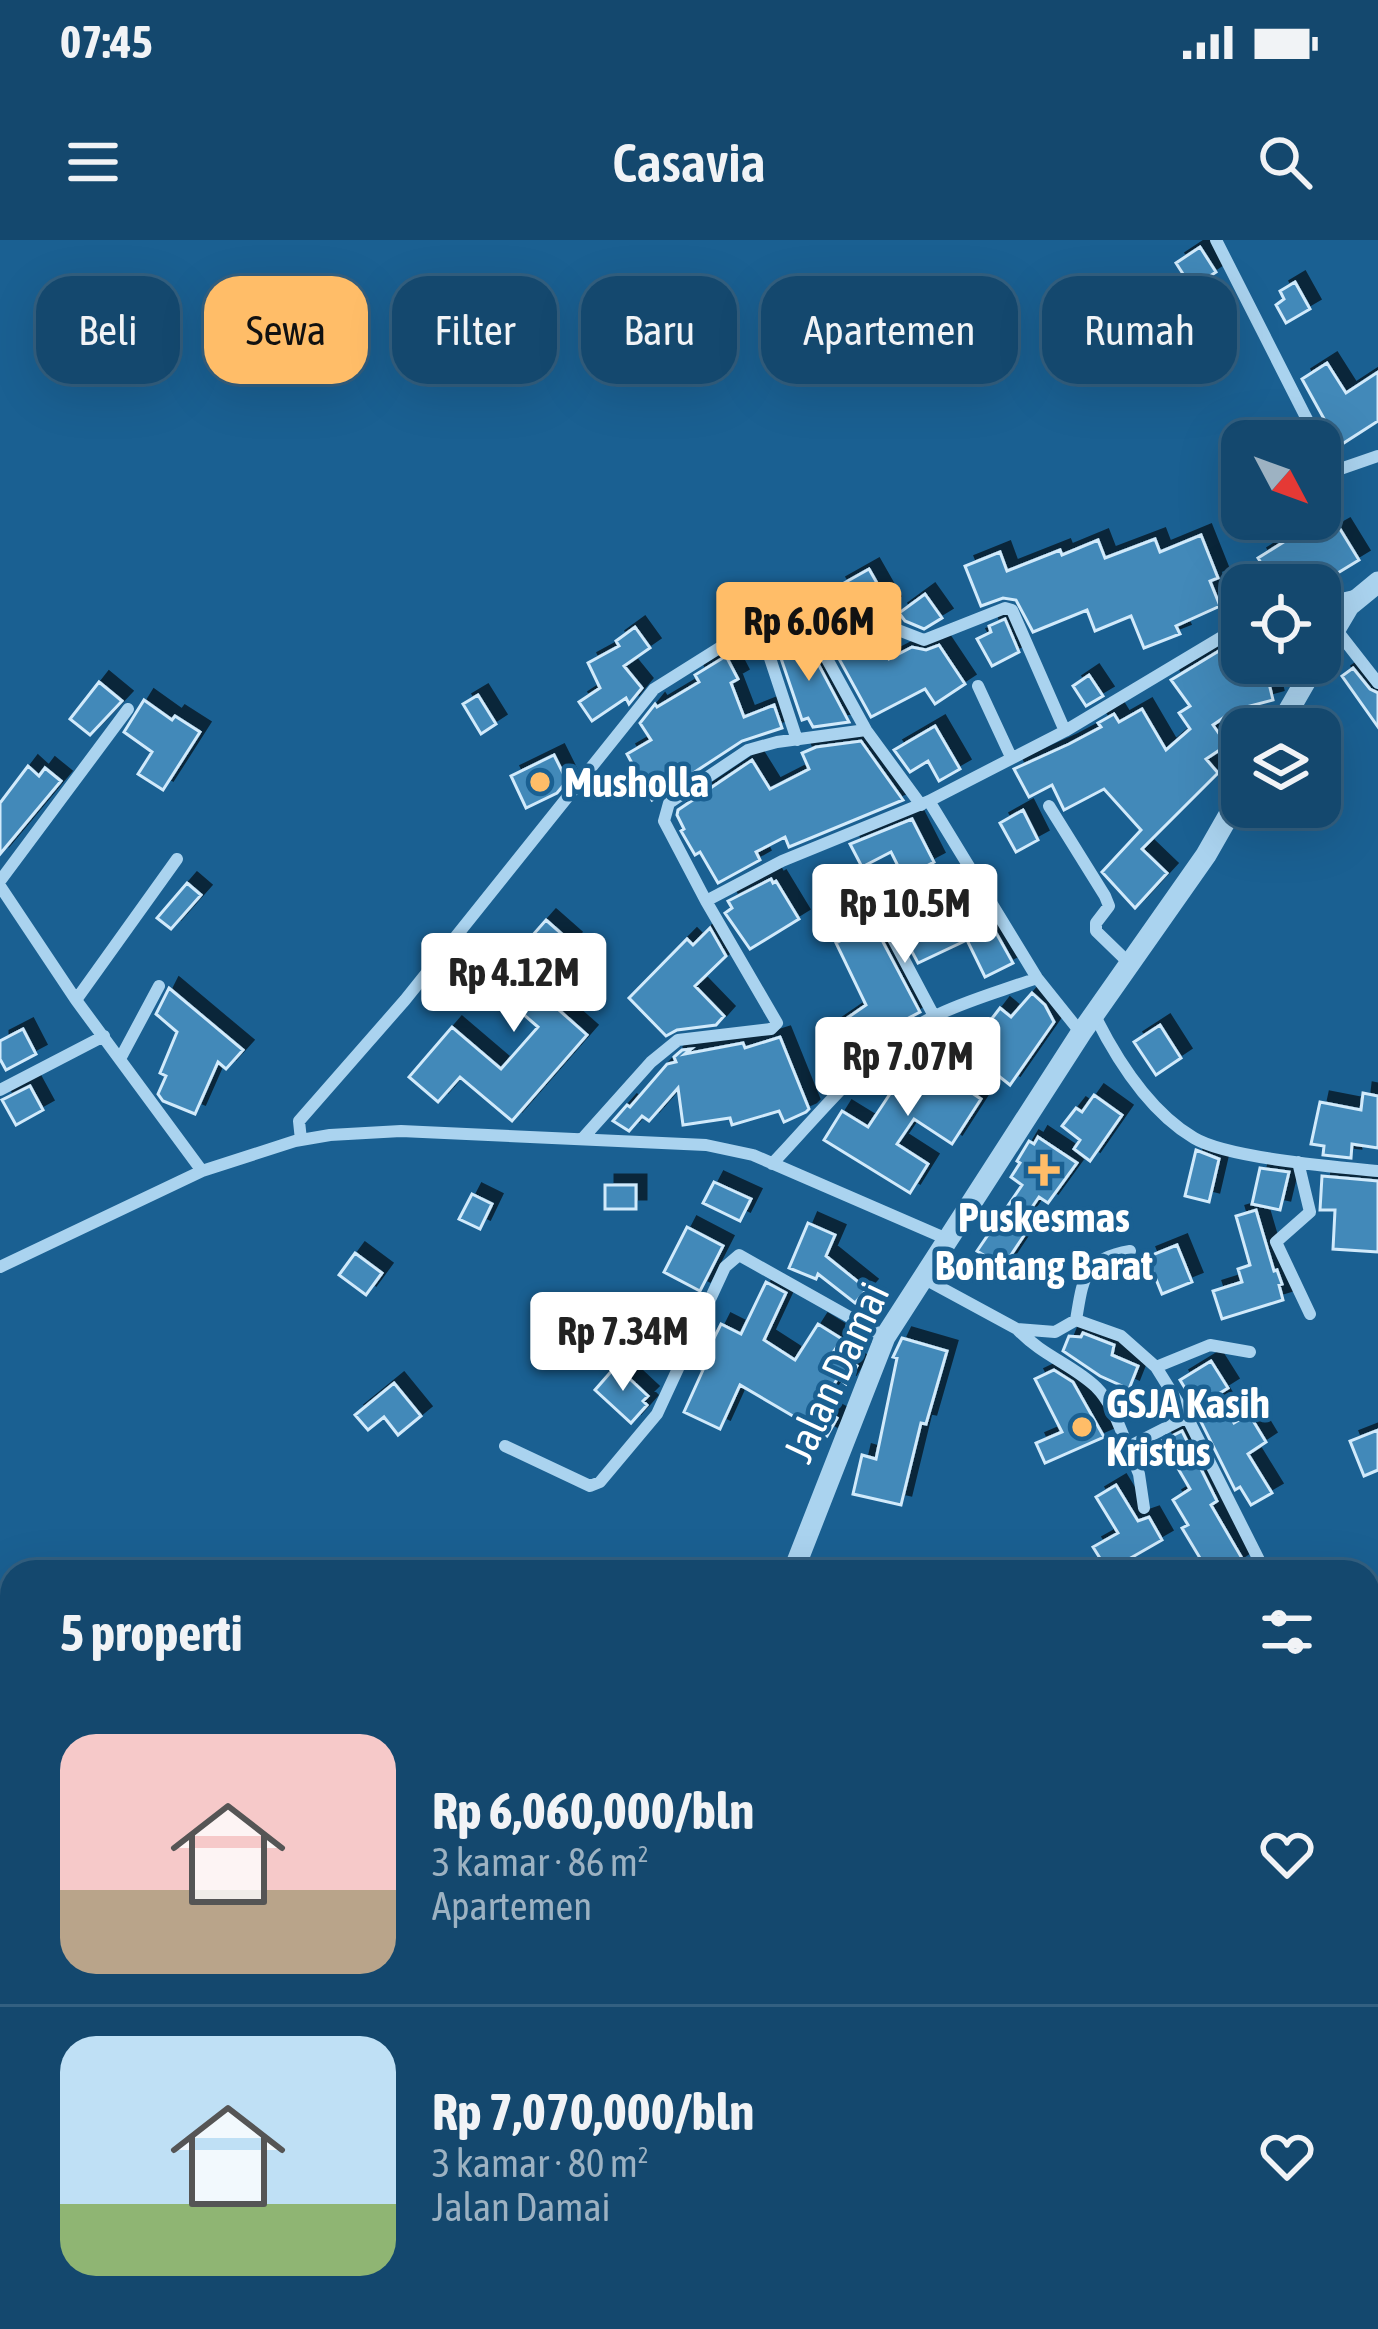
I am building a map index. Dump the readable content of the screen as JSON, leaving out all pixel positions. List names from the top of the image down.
{
  "streets": {
    "street": ["Jalan Damai"]
  },
  "places": {
    "other": ["Musholla", "GSJA Kasih Kristus"],
    "health": ["Puskesmas Bontang Barat"]
  },
  "north": "bottom right",
  "page": {
    "status": "07:45",
    "header": "Casavia",
    "chip": [
      "Beli",
      "Sewa",
      "Filter",
      "Baru",
      "Apartemen",
      "Rumah"
    ],
    "price": [
      "Rp 6.06M",
      "Rp 10.5M",
      "Rp 4.12M",
      "Rp 7.07M",
      "Rp 7.34M"
    ],
    "heading": "5 properti",
    "list": [
      {
        "name": "Rp 6,060,000/bln",
        "note": "3 kamar · 86 m² · Apartemen"
      },
      {
        "name": "Rp 7,070,000/bln",
        "note": "3 kamar · 80 m² · Jalan Damai"
      }
    ]
  }
}
